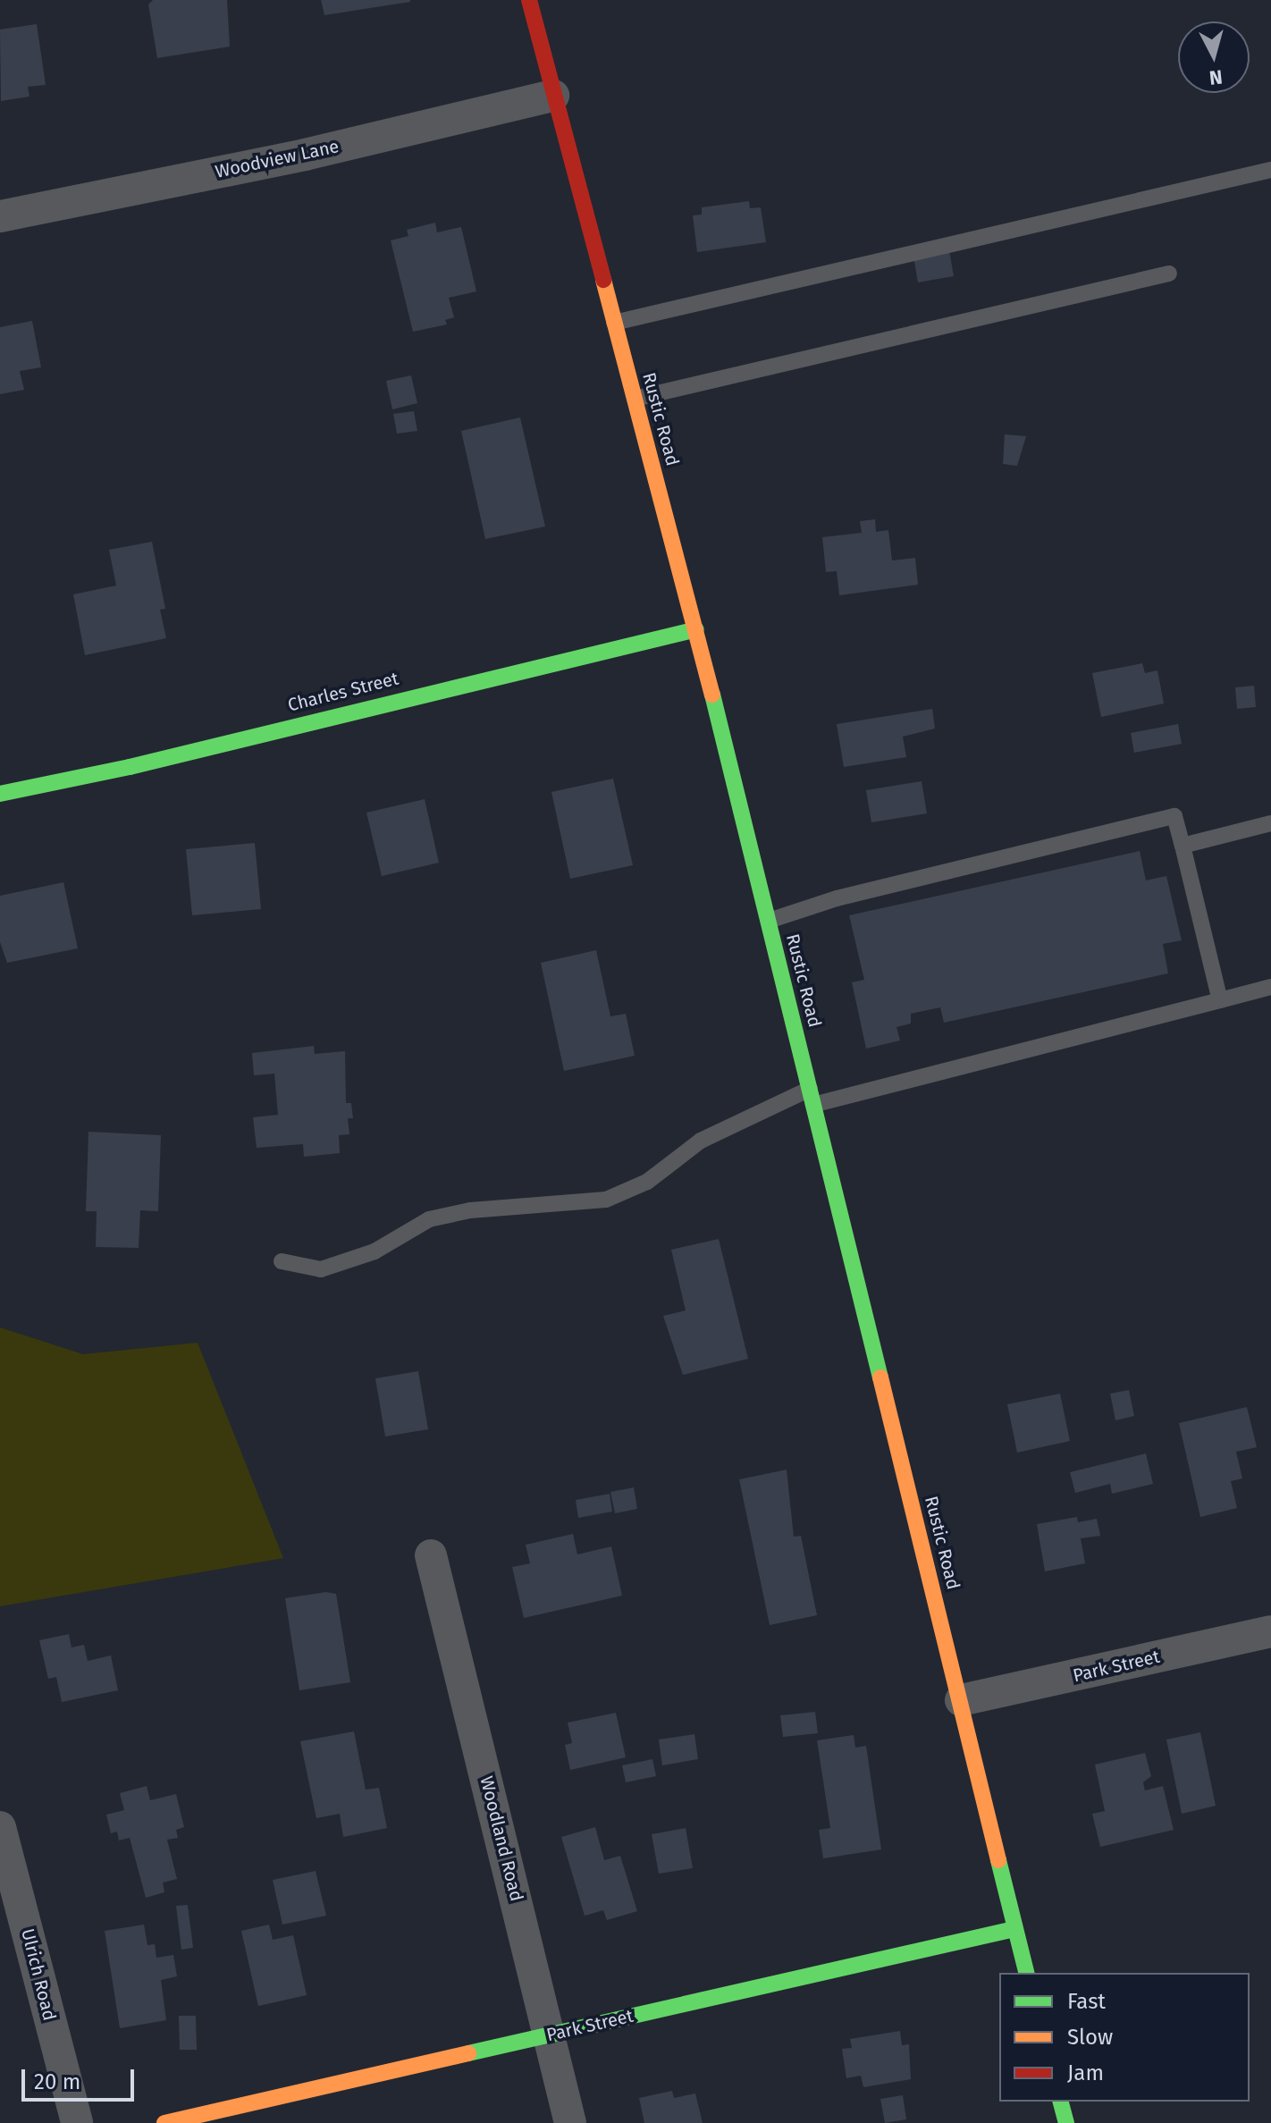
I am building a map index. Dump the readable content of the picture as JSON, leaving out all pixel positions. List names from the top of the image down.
{
  "streets": {
    "street": [
      "Woodview Lane",
      "Rustic Road",
      "Charles Street",
      "Park Street",
      "Woodland Road",
      "Ulrich Road"
    ]
  },
  "crossings": [
    ["Woodview Lane", "Rustic Road"],
    ["Rustic Road", "Charles Street"],
    ["Rustic Road", "Park Street"],
    ["Park Street", "Woodland Road"]
  ],
  "legend": ["Fast", "Slow", "Jam"],
  "scale_bar": "20 m",
  "north": "bottom"
}
